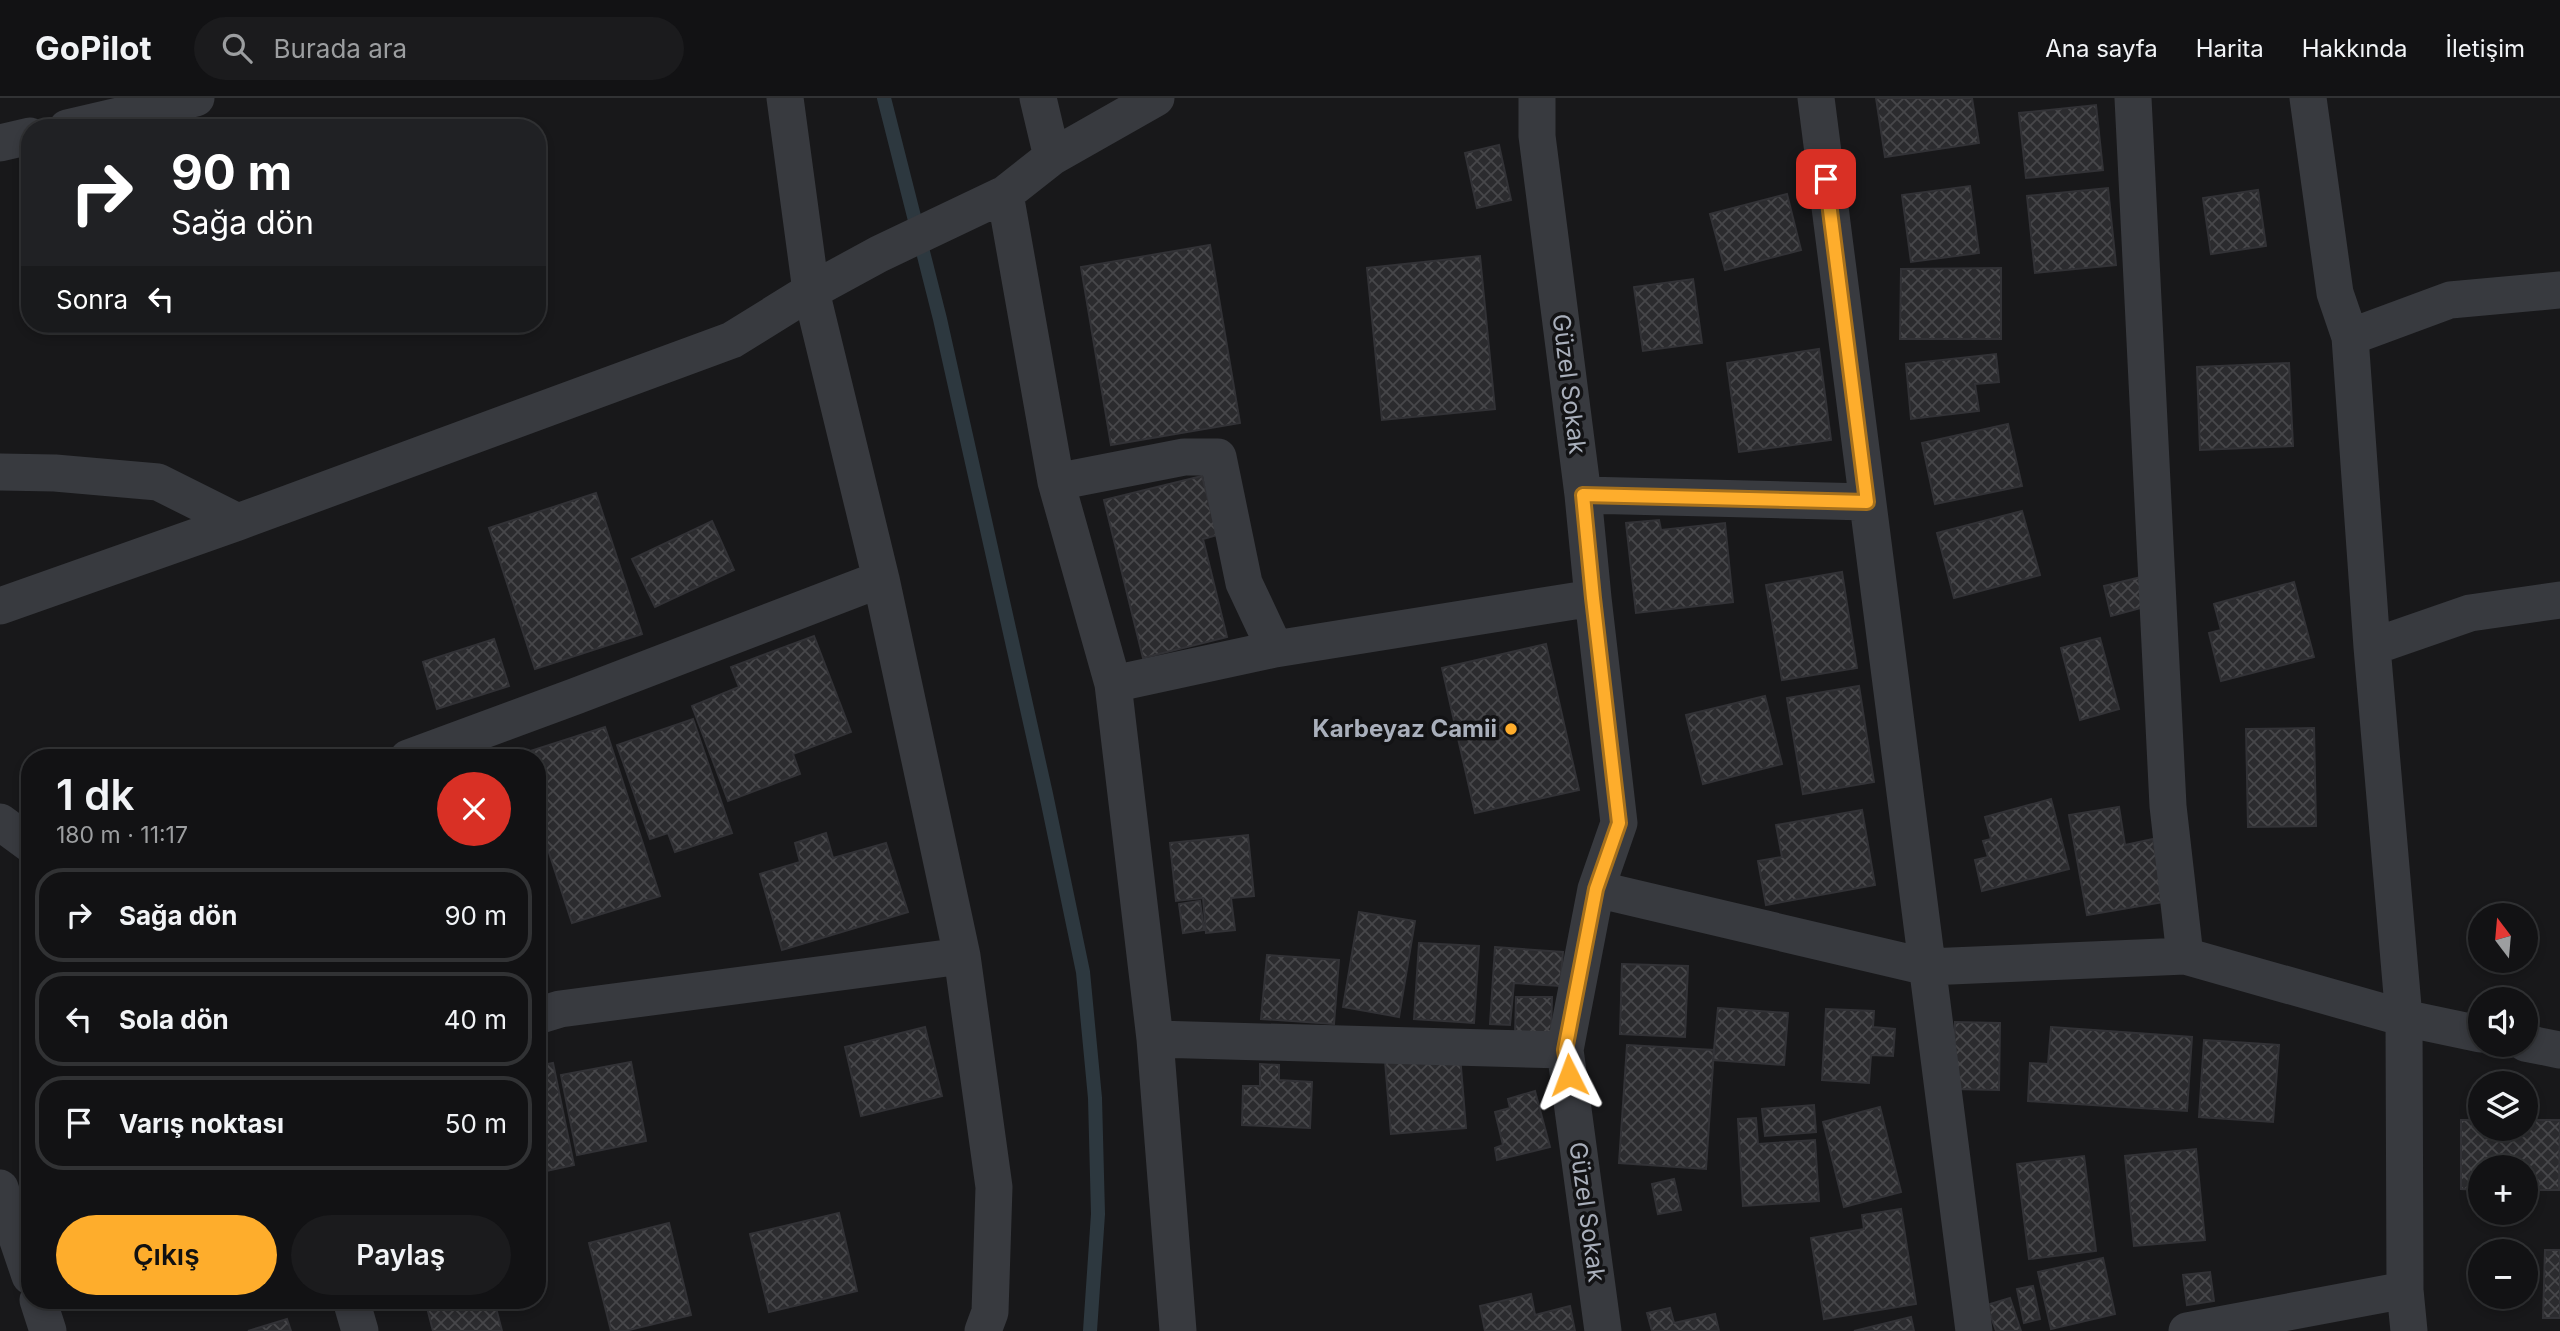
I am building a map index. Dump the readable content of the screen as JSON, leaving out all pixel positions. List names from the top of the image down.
{
  "streets": {
    "street": ["Güzel Sokak"]
  },
  "places": ["Karbeyaz Camii"],
  "north": "top",
  "page": {
    "header": "GoPilot",
    "search": "Burada ara",
    "nav": [
      "Ana sayfa",
      "Harita",
      "Hakkında",
      "İletişim"
    ],
    "turn": ["90 m", "Sağa dön"],
    "then": "Sonra",
    "heading": ["1 dk", "180 m · 11:17"],
    "list": [
      {
        "name": "Sağa dön",
        "value": "90 m"
      },
      {
        "name": "Sola dön",
        "value": "40 m"
      },
      {
        "name": "Varış noktası",
        "value": "50 m"
      }
    ],
    "map_buttons": ["+", "−"],
    "buttons": ["Çıkış", "Paylaş"]
  }
}
